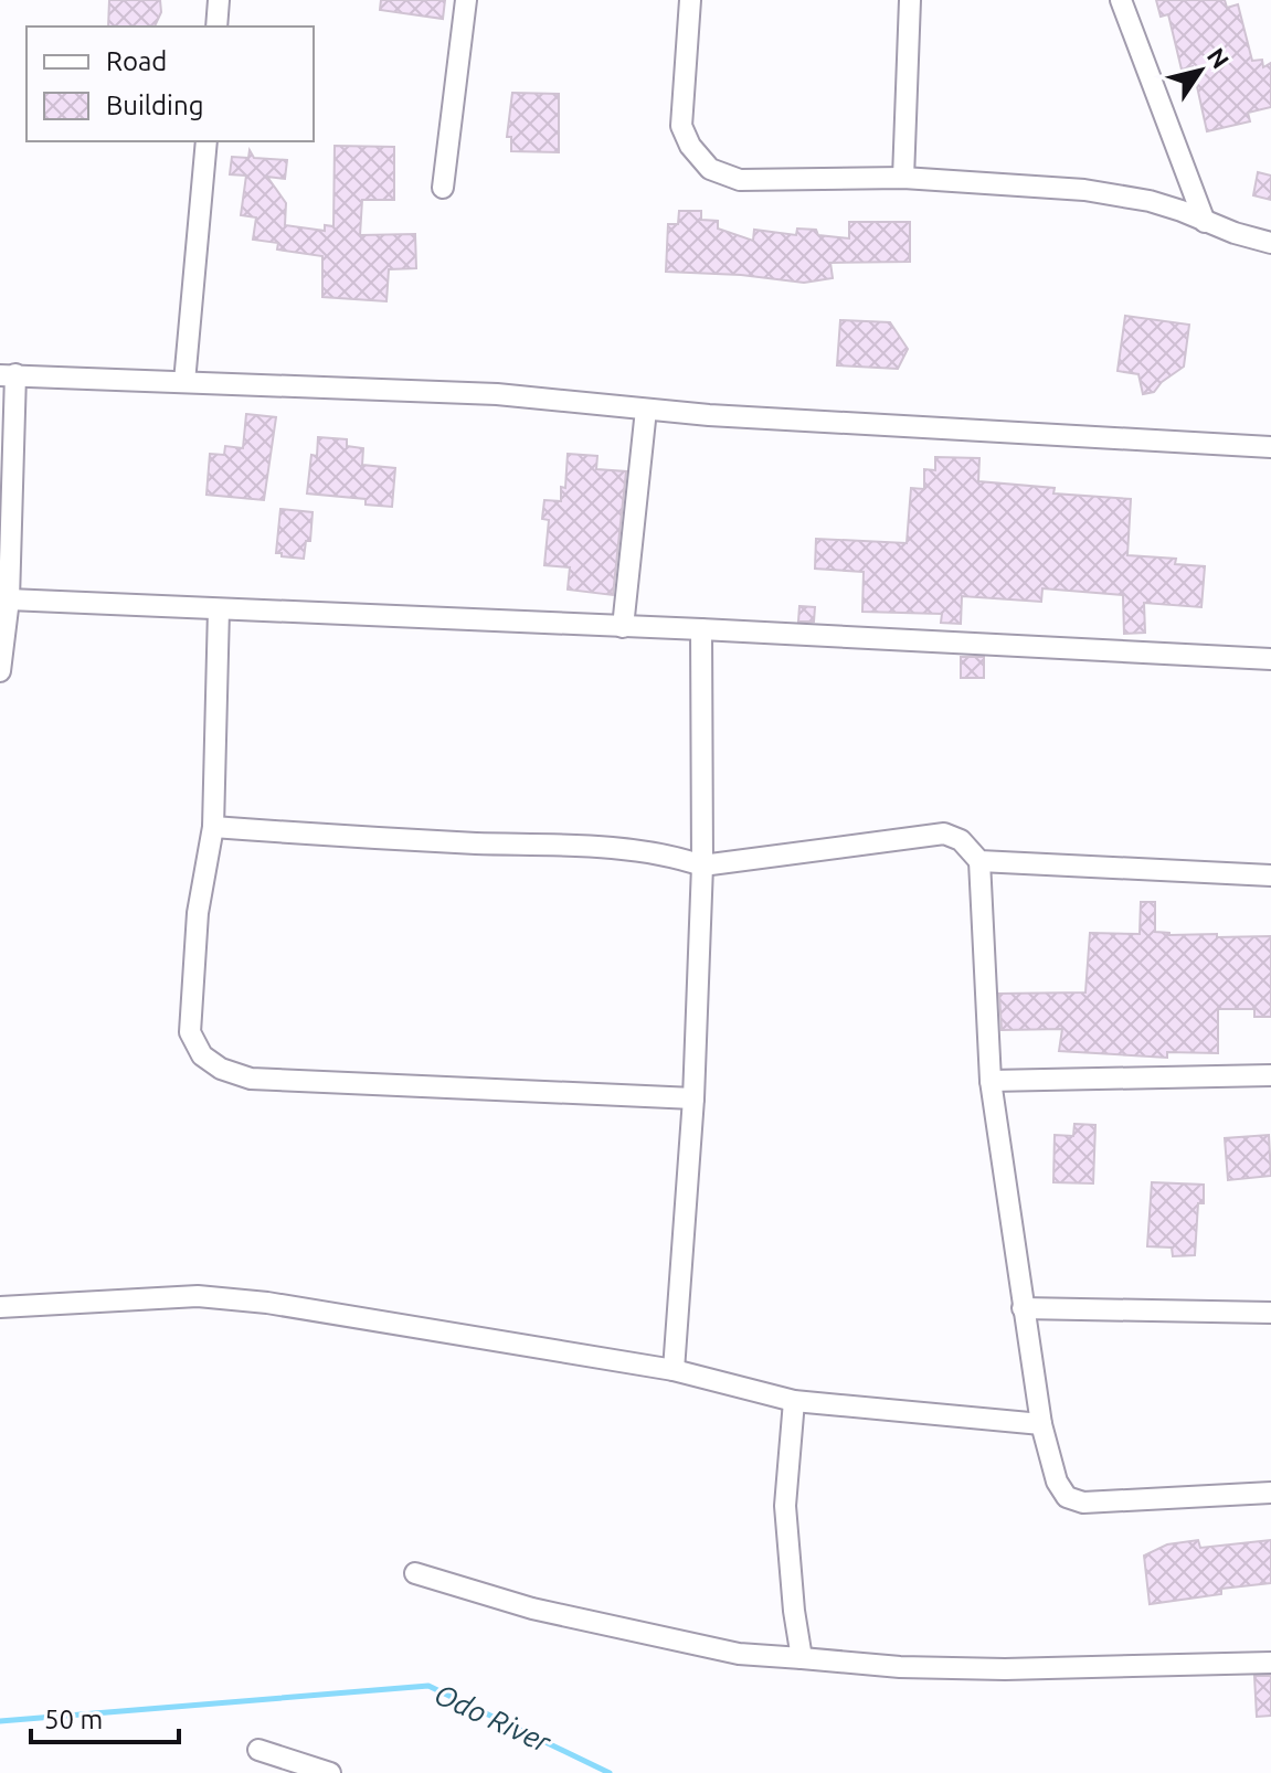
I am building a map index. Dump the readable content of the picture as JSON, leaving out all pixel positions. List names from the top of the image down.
{
  "water": ["Odo River"],
  "legend": ["Road", "Building"],
  "scale_bar": "50 m",
  "north": "top right"
}
